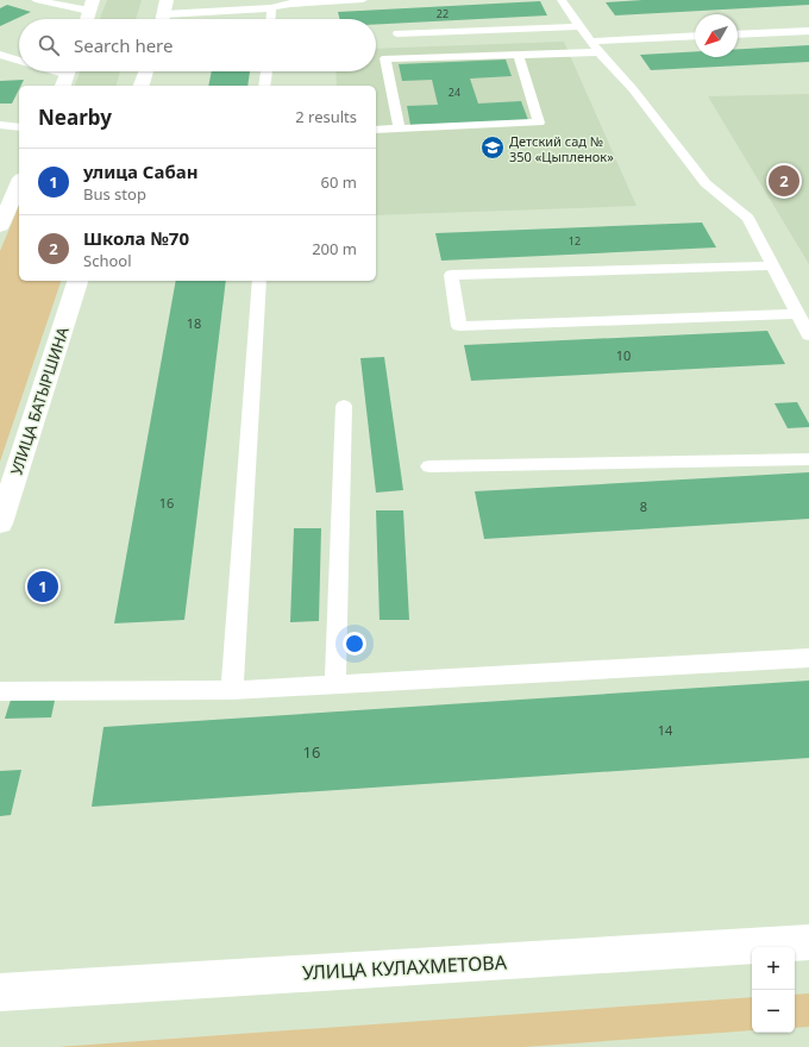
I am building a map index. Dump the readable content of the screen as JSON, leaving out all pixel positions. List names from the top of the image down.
{
  "streets": {
    "street": ["УЛИЦА БАТЫРШИНА", "УЛИЦА КУЛАХМЕТОВА"]
  },
  "places": {
    "school or university": ["Детский сад № 350 «Цыпленок»"]
  },
  "house_numbers": [
    "22",
    "24",
    "12",
    "18",
    "10",
    "16",
    "8",
    "14",
    "16"
  ],
  "north": "bottom left",
  "page": {
    "search": "Search here",
    "heading": ["Nearby", "2 results"],
    "list": [
      {
        "mark": "1",
        "name": "улица Сабан",
        "note": "Bus stop",
        "value": "60 m"
      },
      {
        "mark": "2",
        "name": "Школа №70",
        "note": "School",
        "value": "200 m"
      }
    ],
    "pins": ["2", "1"],
    "map_buttons": ["+", "−"]
  }
}
